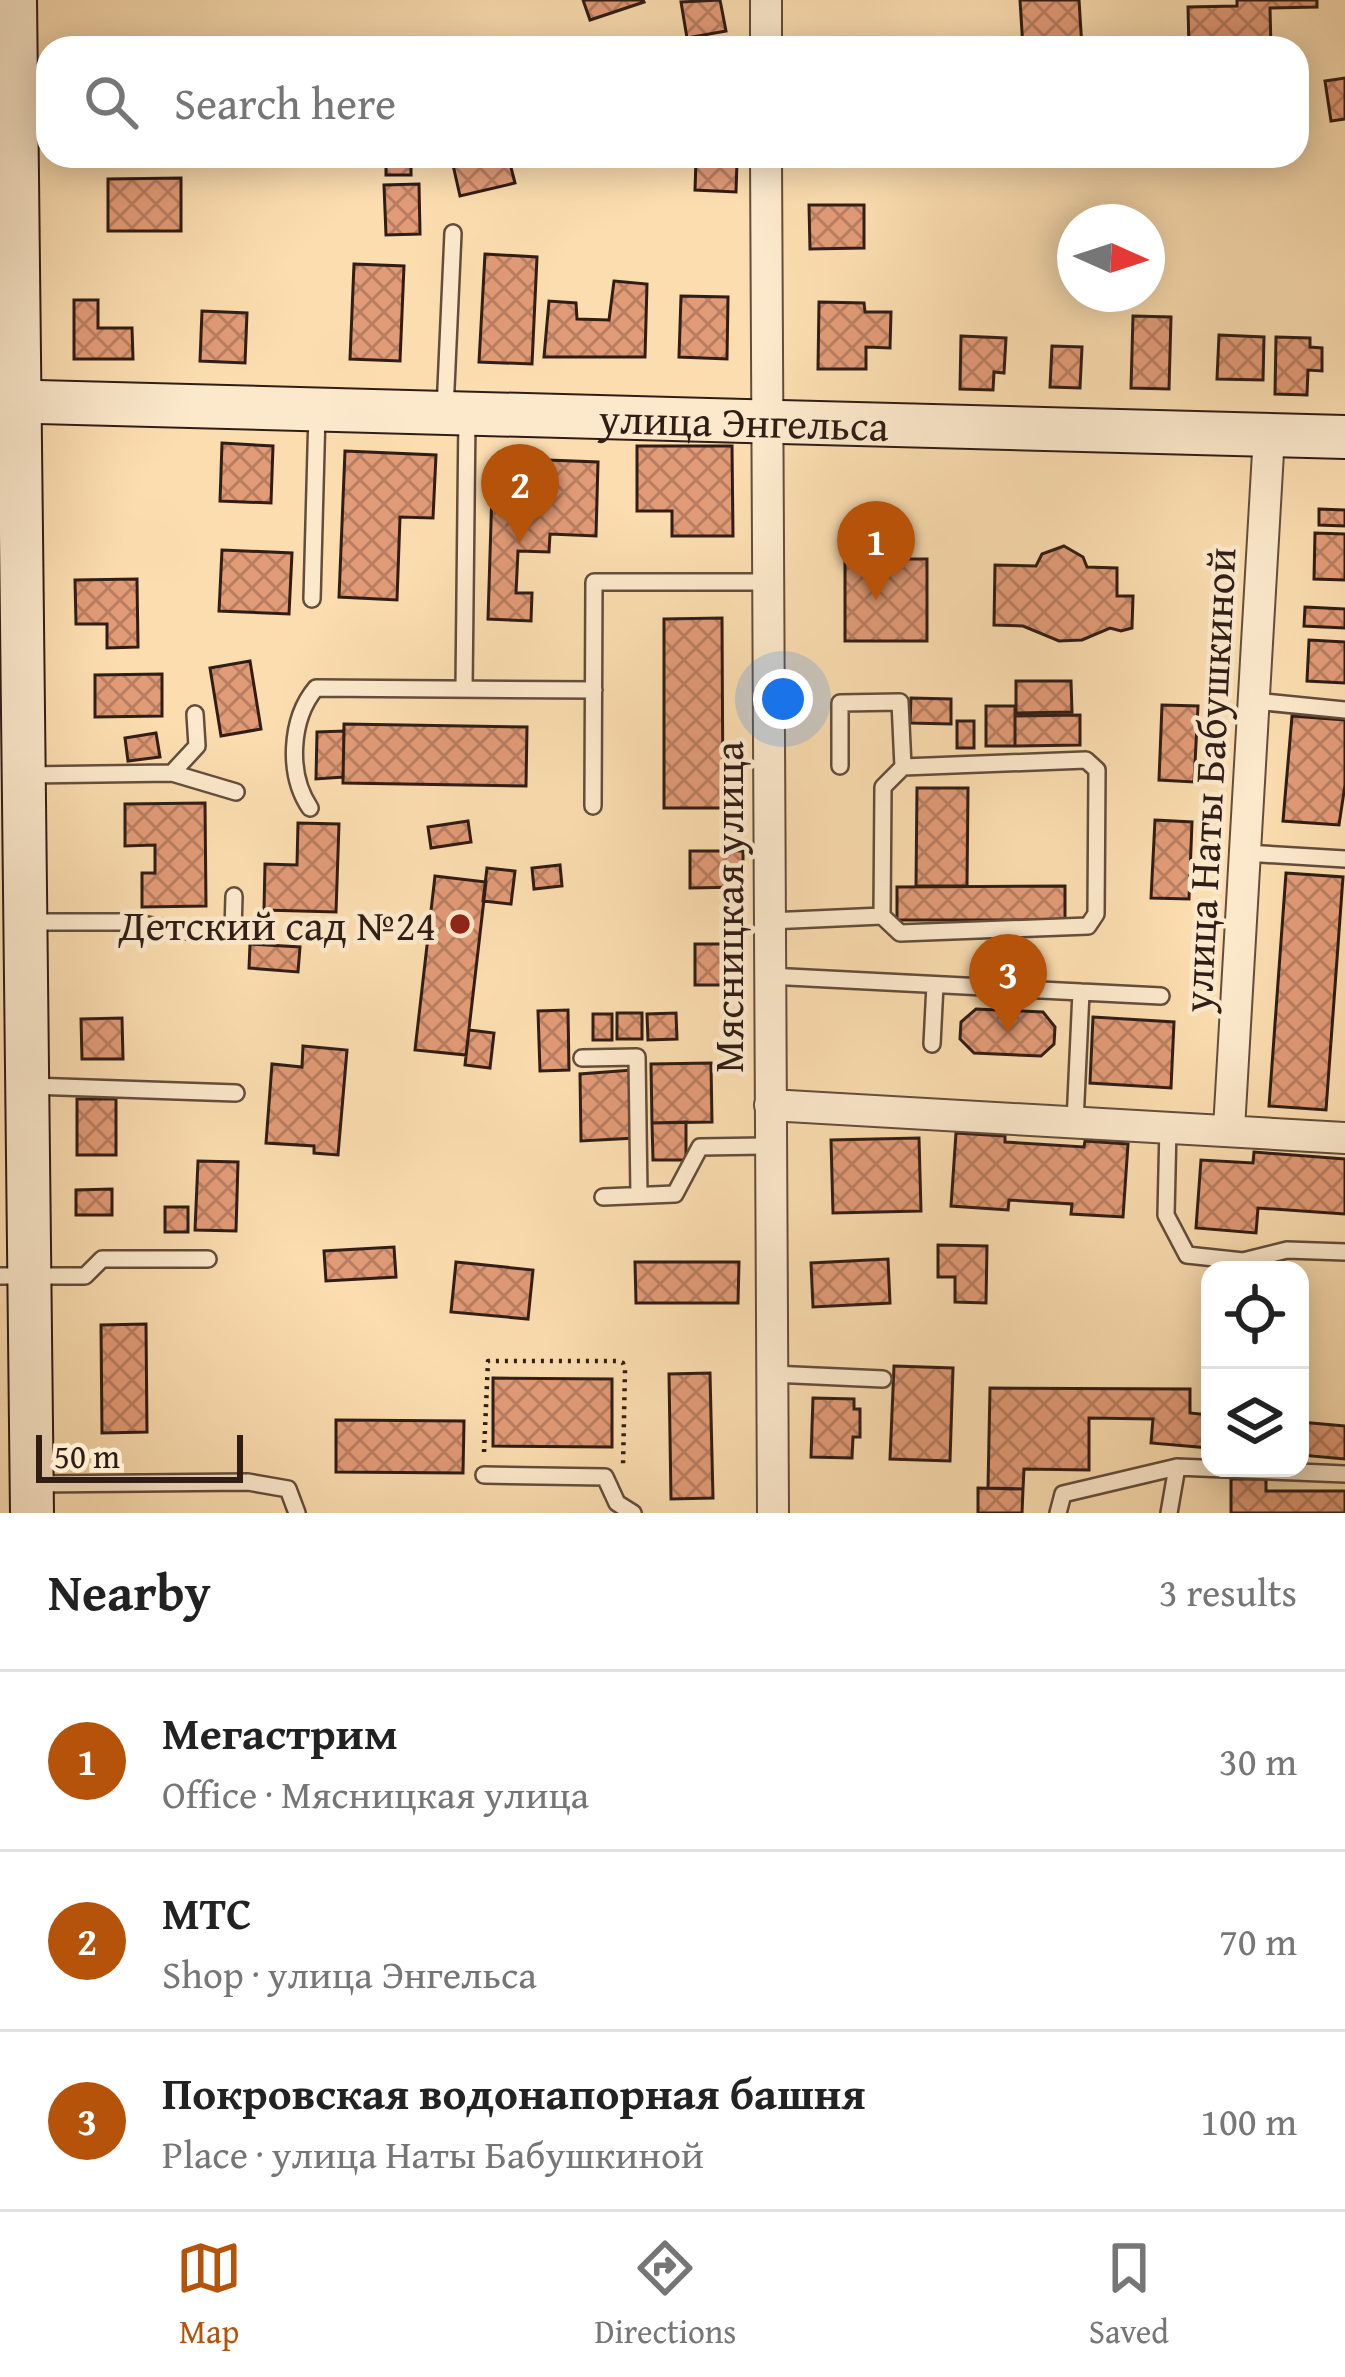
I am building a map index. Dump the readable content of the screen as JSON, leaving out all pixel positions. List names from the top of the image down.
{
  "streets": {
    "street": ["улица Энгельса", "улица Наты Бабушкиной", "Мясницкая улица"]
  },
  "crossings": [
    ["улица Энгельса", "улица Наты Бабушкиной"],
    ["улица Энгельса", "Мясницкая улица"]
  ],
  "places": ["Детский сад №24"],
  "scale_bar": "50 m",
  "north": "right",
  "page": {
    "search": "Search here",
    "pins": ["2", "1", "3"],
    "scale": "50 m",
    "heading": ["Nearby", "3 results"],
    "list": [
      {
        "mark": "1",
        "name": "Мегастрим",
        "note": "Office · Мясницкая улица",
        "value": "30 m"
      },
      {
        "mark": "2",
        "name": "МТС",
        "note": "Shop · улица Энгельса",
        "value": "70 m"
      },
      {
        "mark": "3",
        "name": "Покровская водонапорная башня",
        "note": "Place · улица Наты Бабушкиной",
        "value": "100 m"
      }
    ],
    "nav": ["Map", "Directions", "Saved"]
  }
}
